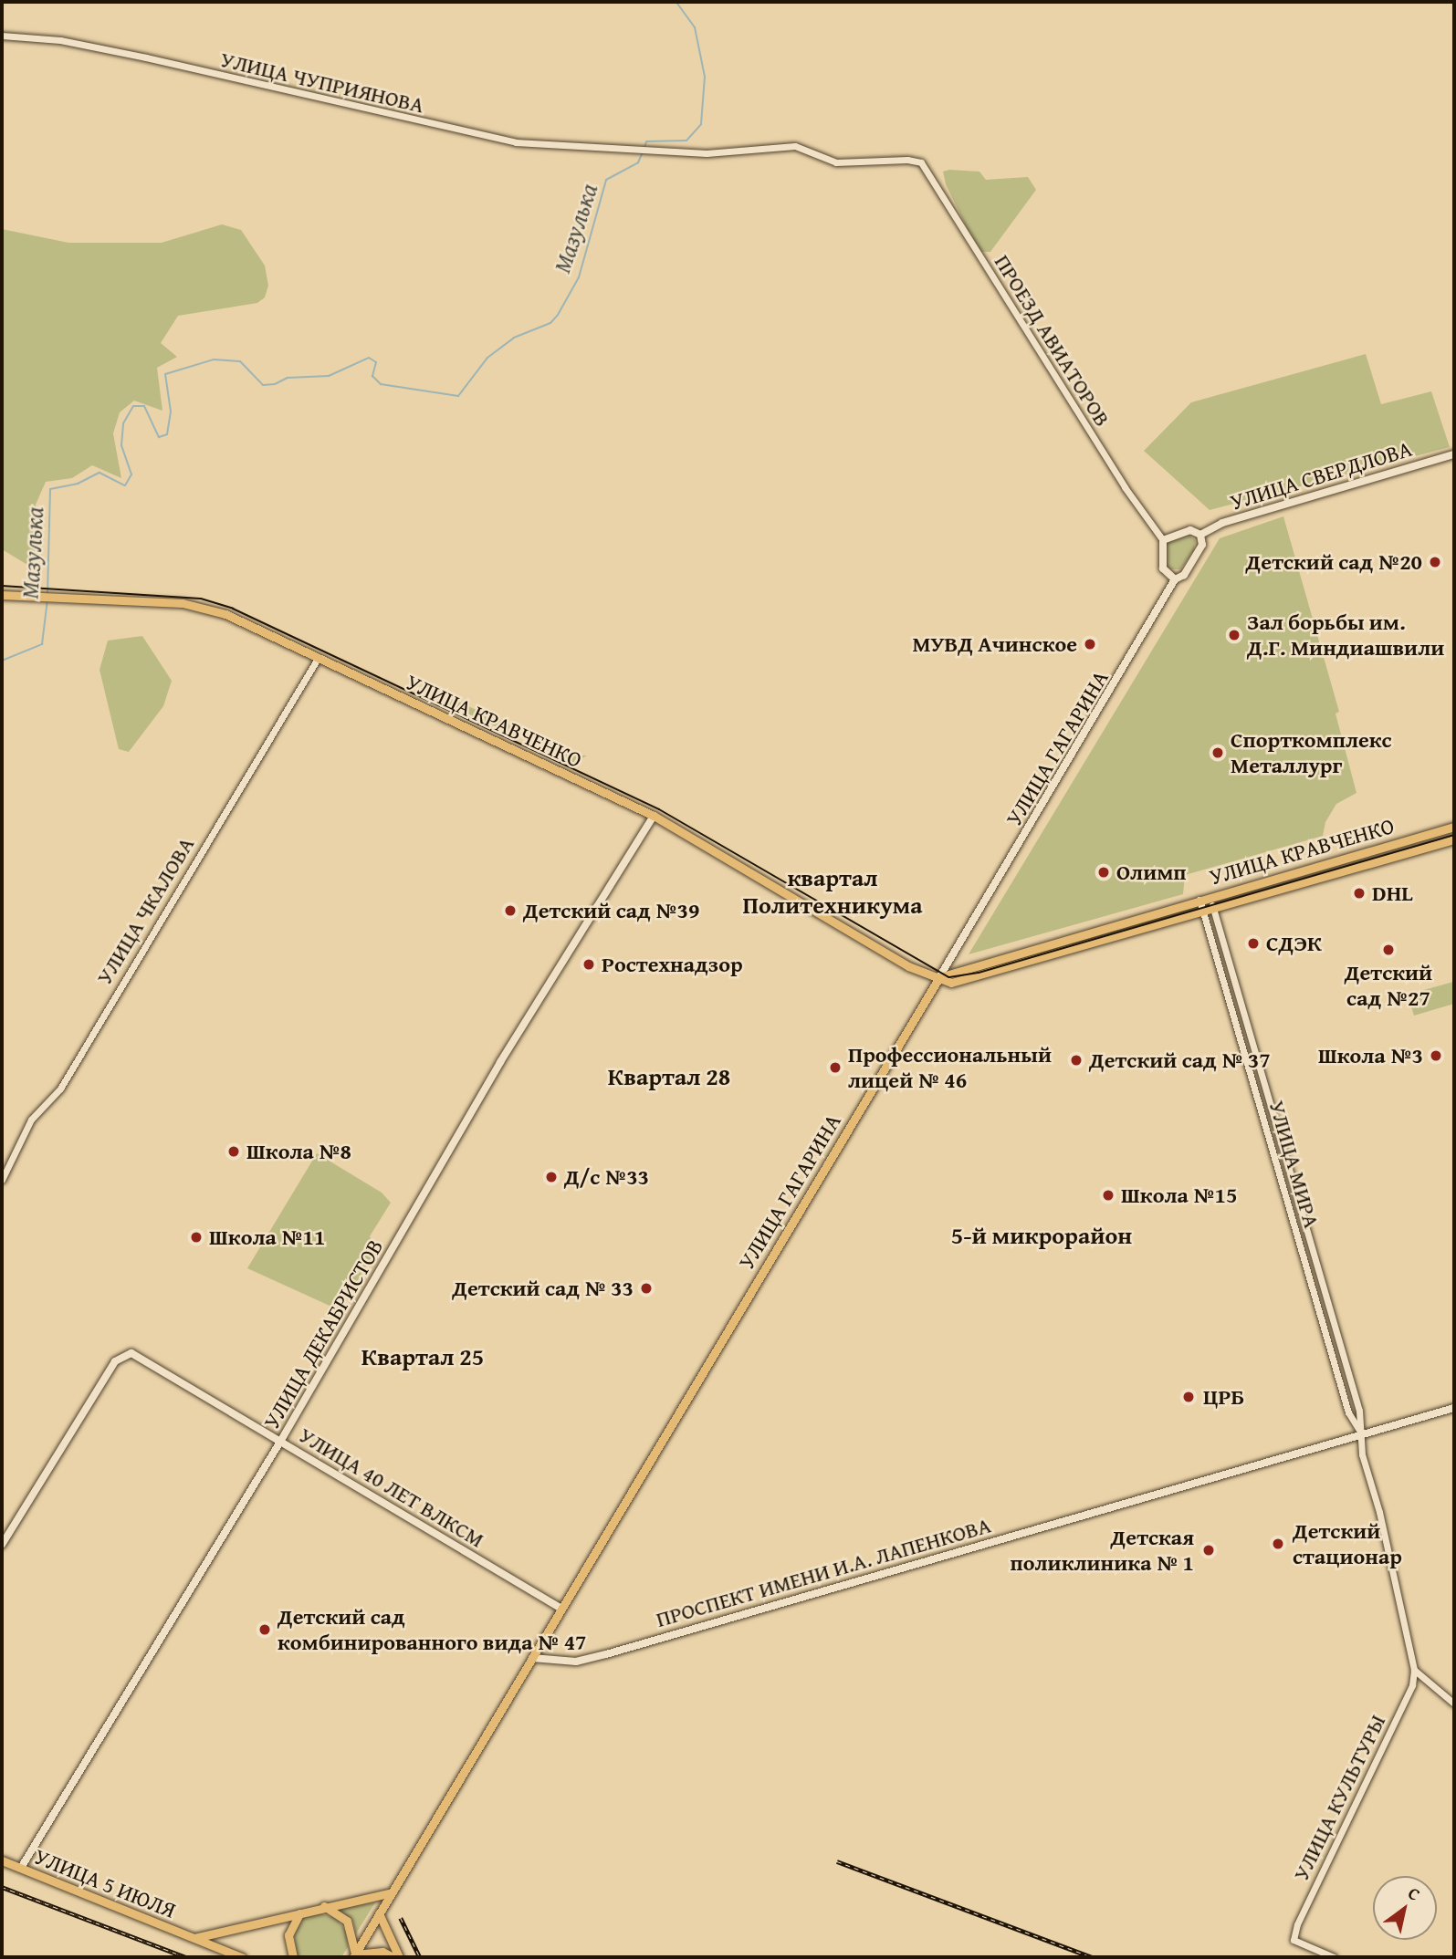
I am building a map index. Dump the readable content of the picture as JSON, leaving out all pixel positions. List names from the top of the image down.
{
  "streets": {
    "main road": [
      "УЛИЦА СВЕРДЛОВА",
      "УЛИЦА КРАВЧЕНКО",
      "УЛИЦА ГАГАРИНА",
      "УЛИЦА ДЕКАБРИСТОВ",
      "УЛИЦА 40 ЛЕТ ВЛКСМ",
      "ПРОСПЕКТ ИМЕНИ И.А. ЛАПЕНКОВА",
      "УЛИЦА 5 ИЮЛЯ"
    ],
    "street": [
      "УЛИЦА ЧУПРИЯНОВА",
      "ПРОЕЗД АВИАТОРОВ",
      "УЛИЦА ЧКАЛОВА",
      "УЛИЦА МИРА",
      "УЛИЦА КУЛЬТУРЫ"
    ]
  },
  "crossings": [
    ["УЛИЦА ЧУПРИЯНОВА", "ПРОЕЗД АВИАТОРОВ"],
    ["УЛИЦА СВЕРДЛОВА", "УЛИЦА ГАГАРИНА"],
    ["УЛИЦА КРАВЧЕНКО", "УЛИЦА ГАГАРИНА"],
    ["УЛИЦА КРАВЧЕНКО", "УЛИЦА ЧКАЛОВА"],
    ["УЛИЦА КРАВЧЕНКО", "УЛИЦА МИРА"],
    ["УЛИЦА КРАВЧЕНКО", "УЛИЦА ДЕКАБРИСТОВ"],
    ["УЛИЦА ГАГАРИНА", "УЛИЦА 40 ЛЕТ ВЛКСМ"],
    ["УЛИЦА ГАГАРИНА", "ПРОСПЕКТ ИМЕНИ И.А. ЛАПЕНКОВА"],
    ["УЛИЦА МИРА", "ПРОСПЕКТ ИМЕНИ И.А. ЛАПЕНКОВА"],
    ["УЛИЦА МИРА", "УЛИЦА КУЛЬТУРЫ"],
    ["УЛИЦА ДЕКАБРИСТОВ", "УЛИЦА 40 ЛЕТ ВЛКСМ"],
    ["УЛИЦА ДЕКАБРИСТОВ", "УЛИЦА 5 ИЮЛЯ"]
  ],
  "districts": [
    "квартал Политехникума",
    "Квартал 28",
    "5-й микрорайон",
    "Квартал 25"
  ],
  "water": ["Мазулька"],
  "places": [
    "Детский сад №20",
    "Зал борьбы им. Д.Г. Миндиашвили",
    "МУВД Ачинское",
    "Спорткомплекс Металлург",
    "Олимп",
    "DHL",
    "Детский сад №39",
    "СДЭК",
    "Детский сад №27",
    "Ростехнадзор",
    "Школа №3",
    "Детский сад № 37",
    "Профессиональный лицей № 46",
    "Школа №8",
    "Д/с №33",
    "Школа №15",
    "Школа №11",
    "Детский сад № 33",
    "ЦРБ",
    "Детский стационар",
    "Детская поликлиника № 1",
    "Детский сад комбинированного вида № 47"
  ],
  "north": "top right"
}
